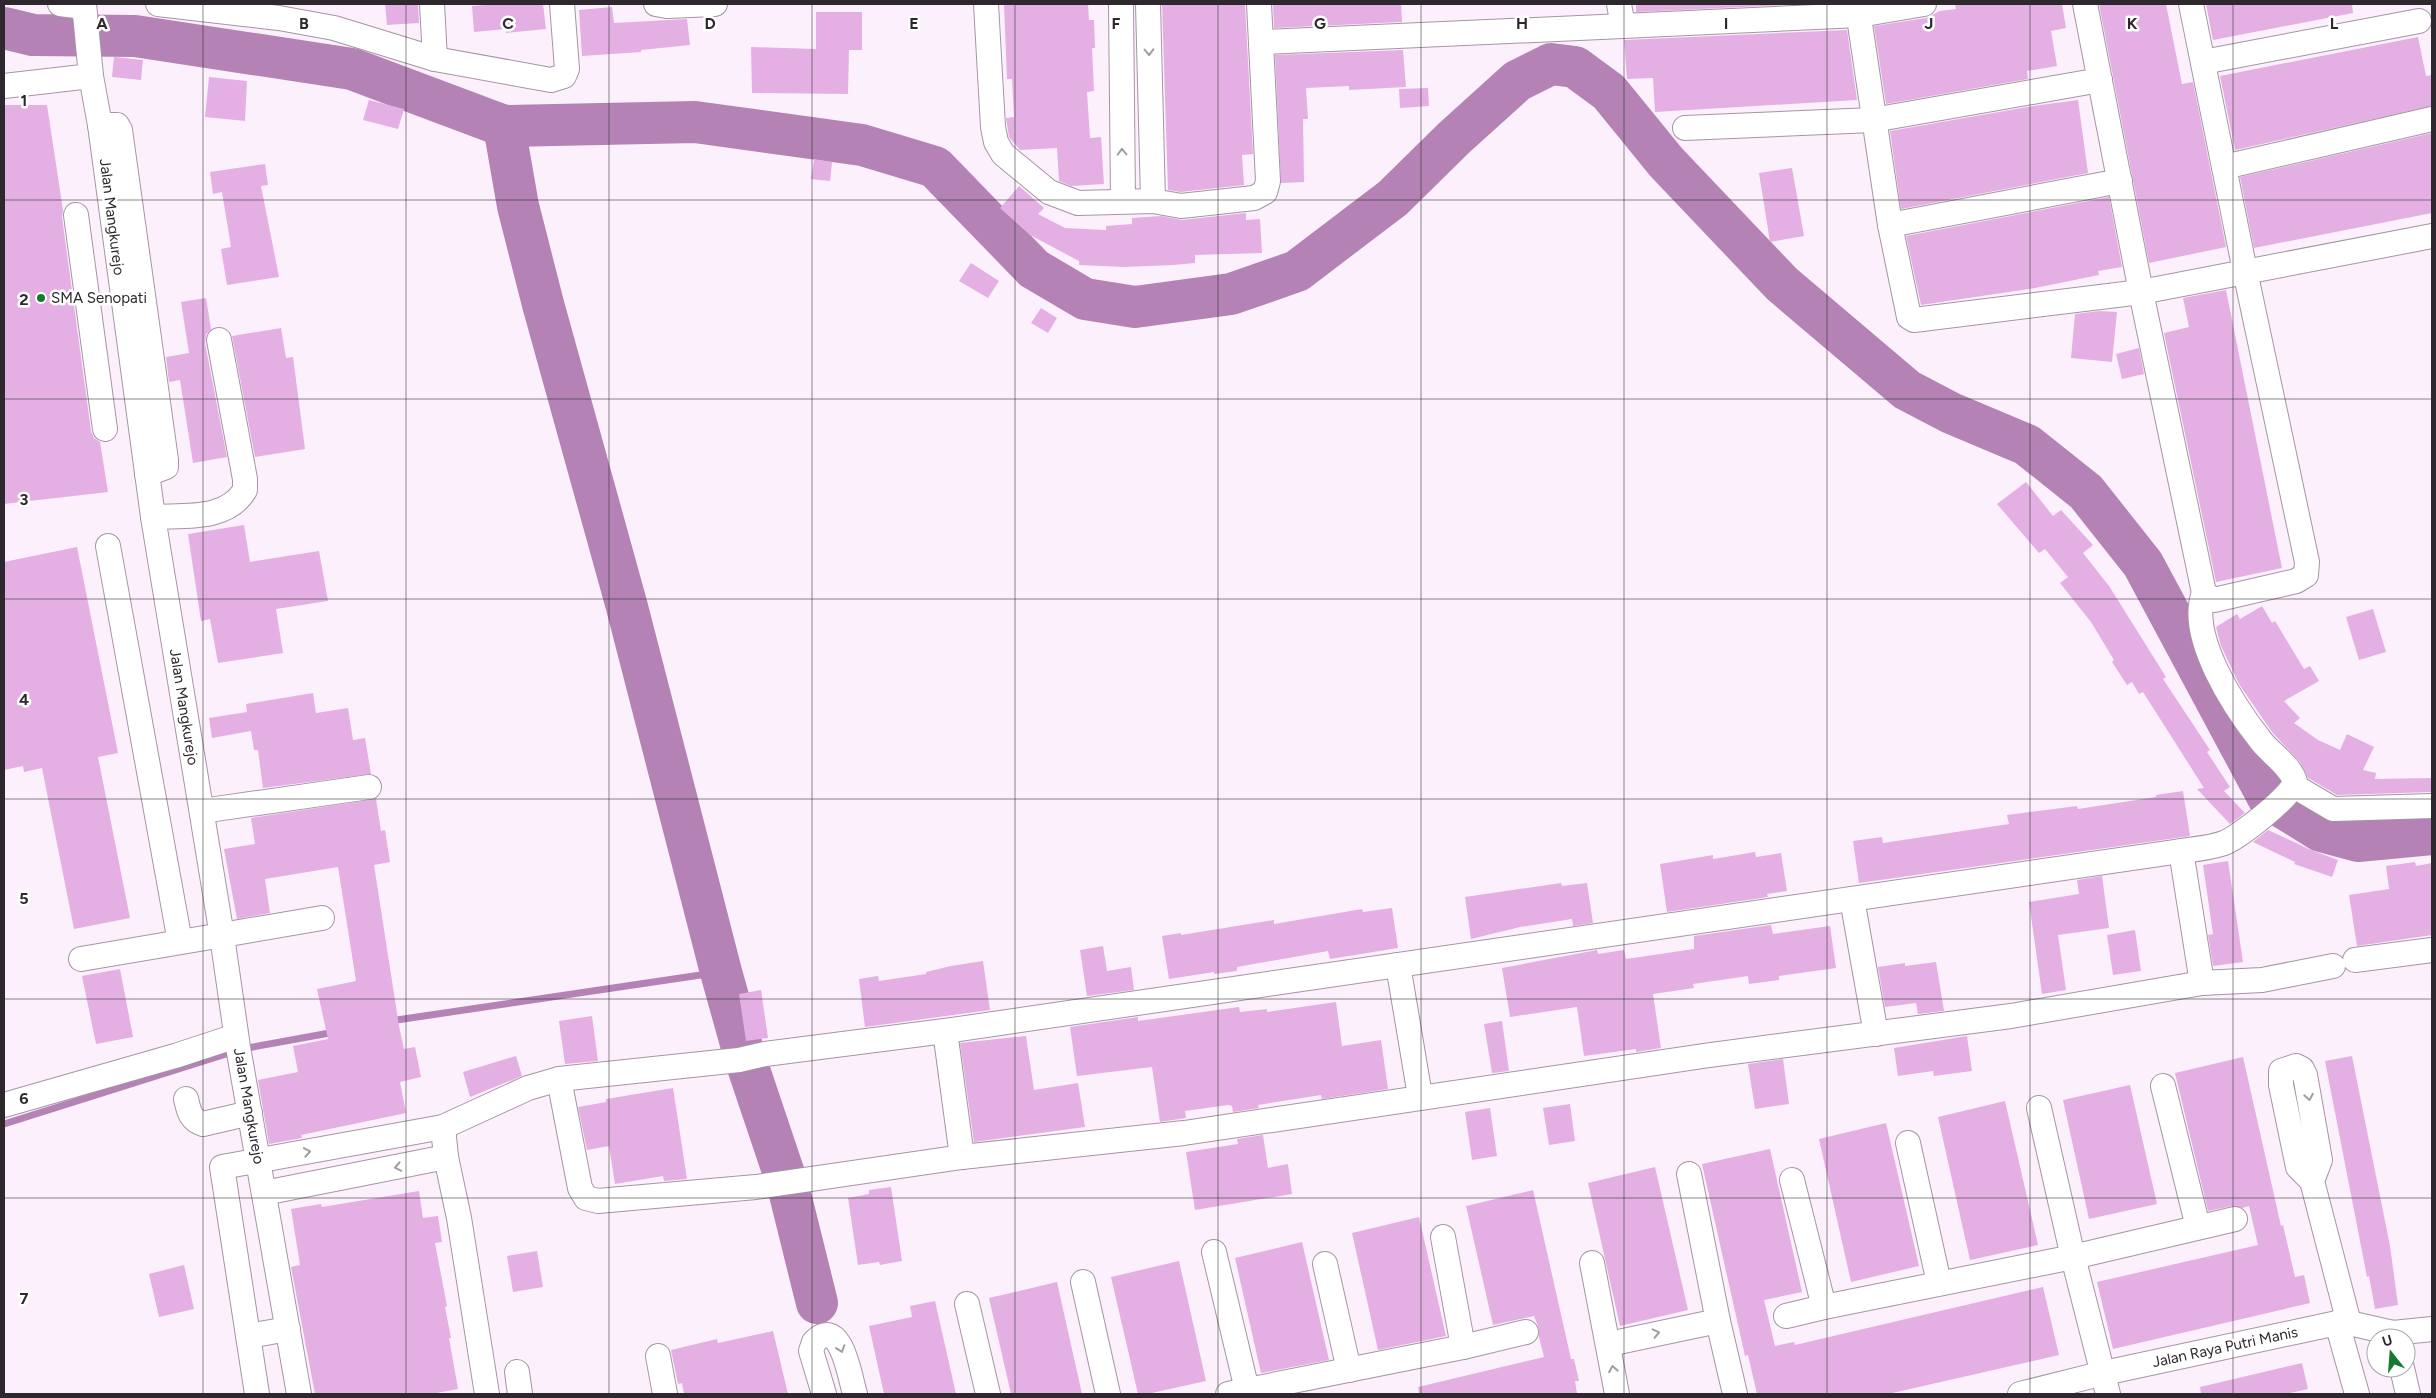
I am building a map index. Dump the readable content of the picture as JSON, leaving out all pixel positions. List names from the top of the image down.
{
  "streets": {
    "street": ["Jalan Mangkurejo", "Jalan Raya Putri Manis"]
  },
  "places": ["SMA Senopati"],
  "north": "top",
  "grid": {
    "columns": [
      "A",
      "B",
      "C",
      "D",
      "E",
      "F",
      "G",
      "H",
      "I",
      "J",
      "K",
      "L"
    ],
    "rows": [
      "1",
      "2",
      "3",
      "4",
      "5",
      "6",
      "7"
    ]
  }
}
